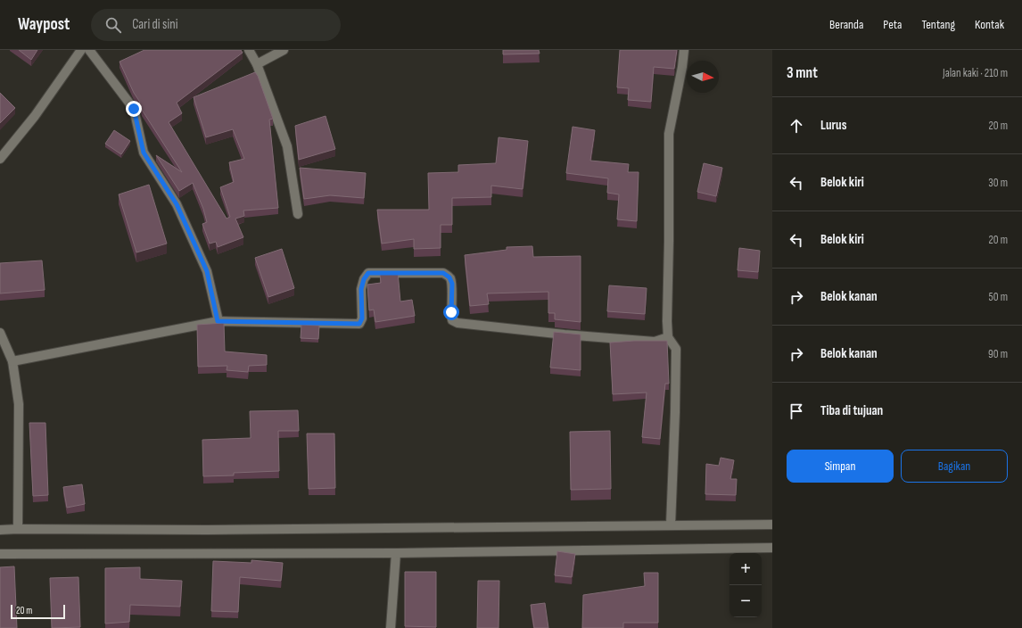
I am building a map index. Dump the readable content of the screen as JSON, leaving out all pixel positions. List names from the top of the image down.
{
  "scale_bar": "20 m",
  "north": "right",
  "page": {
    "header": "Waypost",
    "search": "Cari di sini",
    "nav": [
      "Beranda",
      "Peta",
      "Tentang",
      "Kontak"
    ],
    "heading": ["3 mnt", "Jalan kaki · 210 m"],
    "list": [
      ["Lurus", "20 m"],
      ["Belok kiri", "30 m"],
      ["Belok kiri", "20 m"],
      ["Belok kanan", "50 m"],
      ["Belok kanan", "90 m"],
      "Tiba di tujuan"
    ],
    "buttons": ["Simpan", "Bagikan"],
    "map_buttons": ["+", "−"],
    "scale": "20 m"
  }
}
